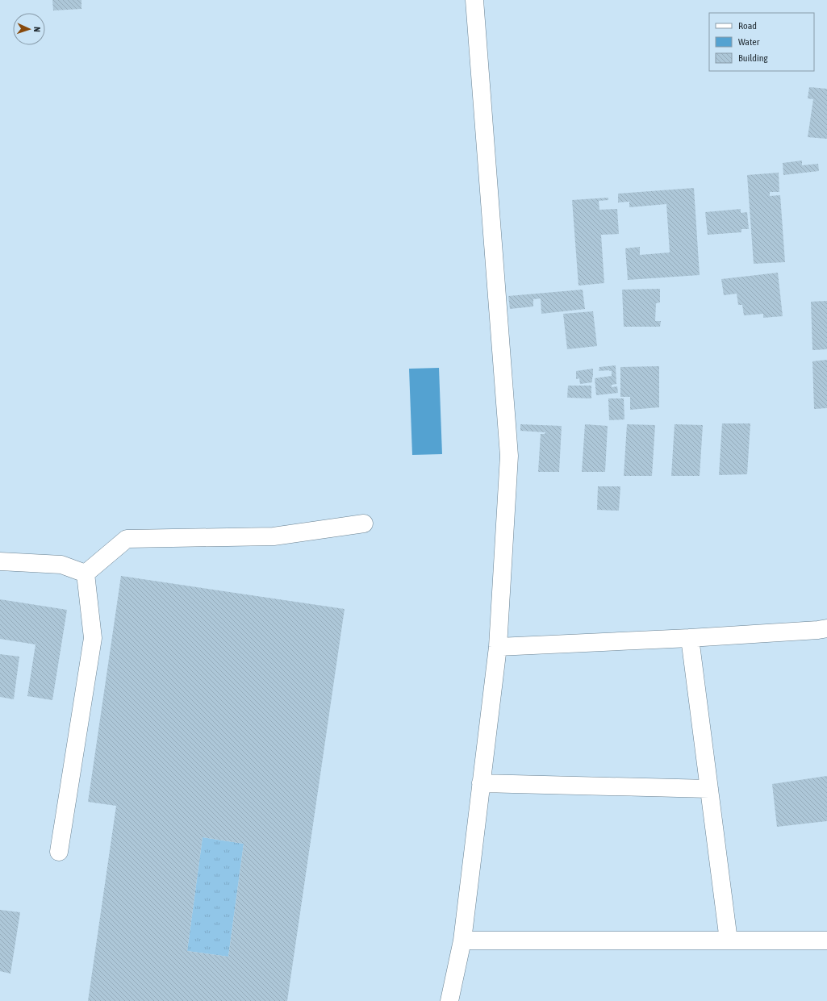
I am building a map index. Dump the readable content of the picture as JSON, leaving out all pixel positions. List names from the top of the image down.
{
  "legend": ["Road", "Water", "Building"],
  "north": "right"
}
